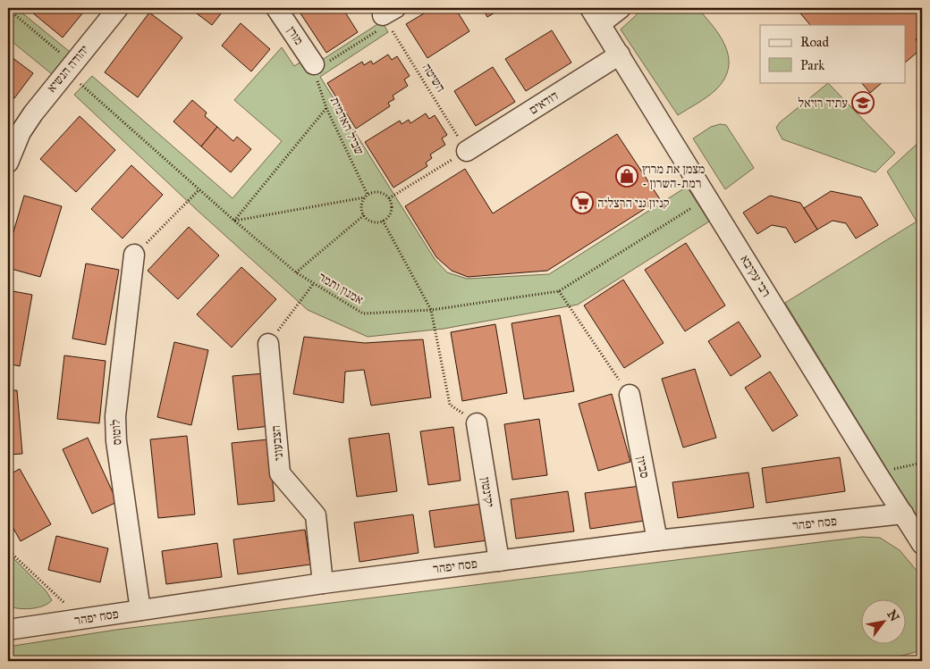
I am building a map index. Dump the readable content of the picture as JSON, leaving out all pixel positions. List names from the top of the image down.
{
  "streets": {
    "street": [
      "מורן",
      "יהודה הנשיא",
      "דודאים",
      "רבי עקיבא",
      "לוטוס",
      "הצבעוני",
      "סביון",
      "יקינטון",
      "פסח יפהר"
    ],
    "path": ["השיטה", "שביל האדמית", "אמנון ותמר"]
  },
  "crossings": [
    ["מורן", "שביל האדמית"],
    ["יהודה הנשיא", "אמנון ותמר"],
    ["השיטה", "דודאים"],
    ["דודאים", "רבי עקיבא"],
    ["רבי עקיבא", "אמנון ותמר"],
    ["רבי עקיבא", "פסח יפהר"],
    ["לוטוס", "פסח יפהר"],
    ["הצבעוני", "פסח יפהר"],
    ["סביון", "פסח יפהר"],
    ["יקינטון", "פסח יפהר"]
  ],
  "places": {
    "school or university": ["עתיד רזיאל"],
    "shop": ["מצמן את מרוץ - רמת-השרון"],
    "supermarket": ["קניון גני הרצליה"]
  },
  "legend": ["Road", "Park"],
  "north": "top right"
}
